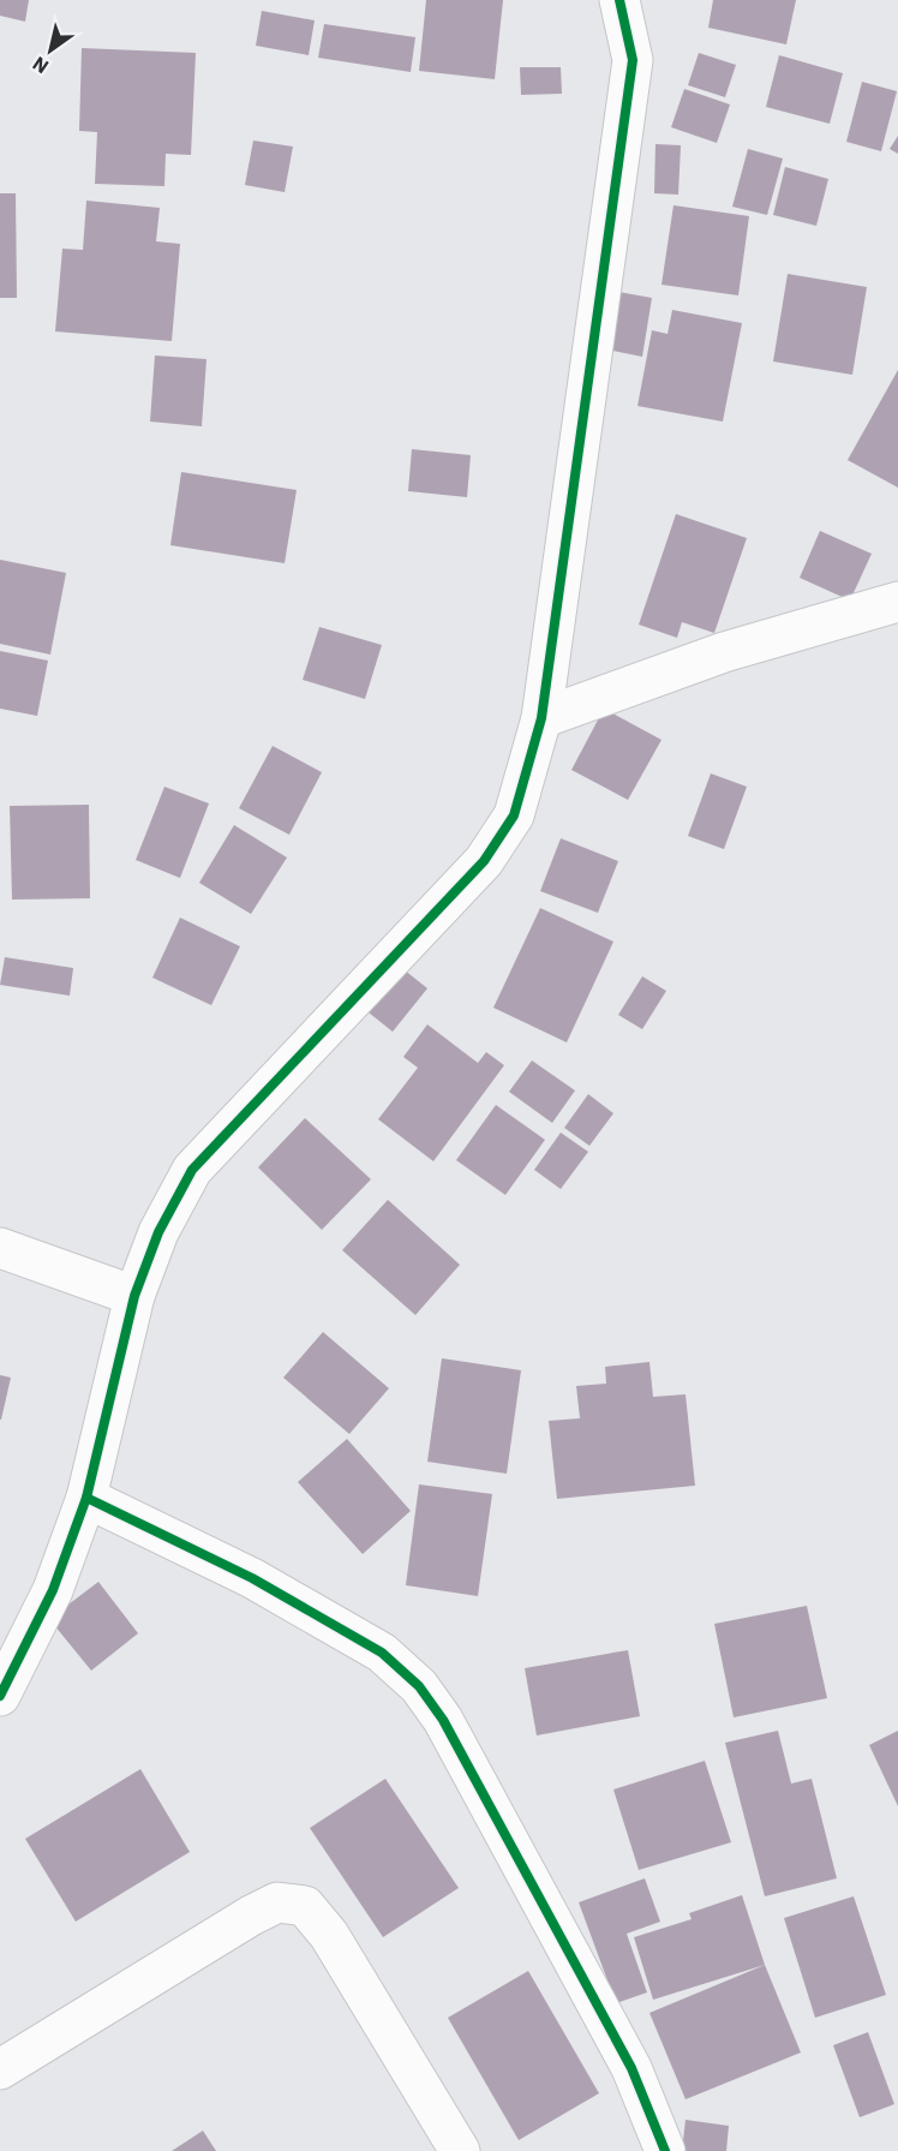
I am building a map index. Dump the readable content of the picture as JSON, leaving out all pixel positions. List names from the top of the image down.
{
  "north": "bottom left"
}
